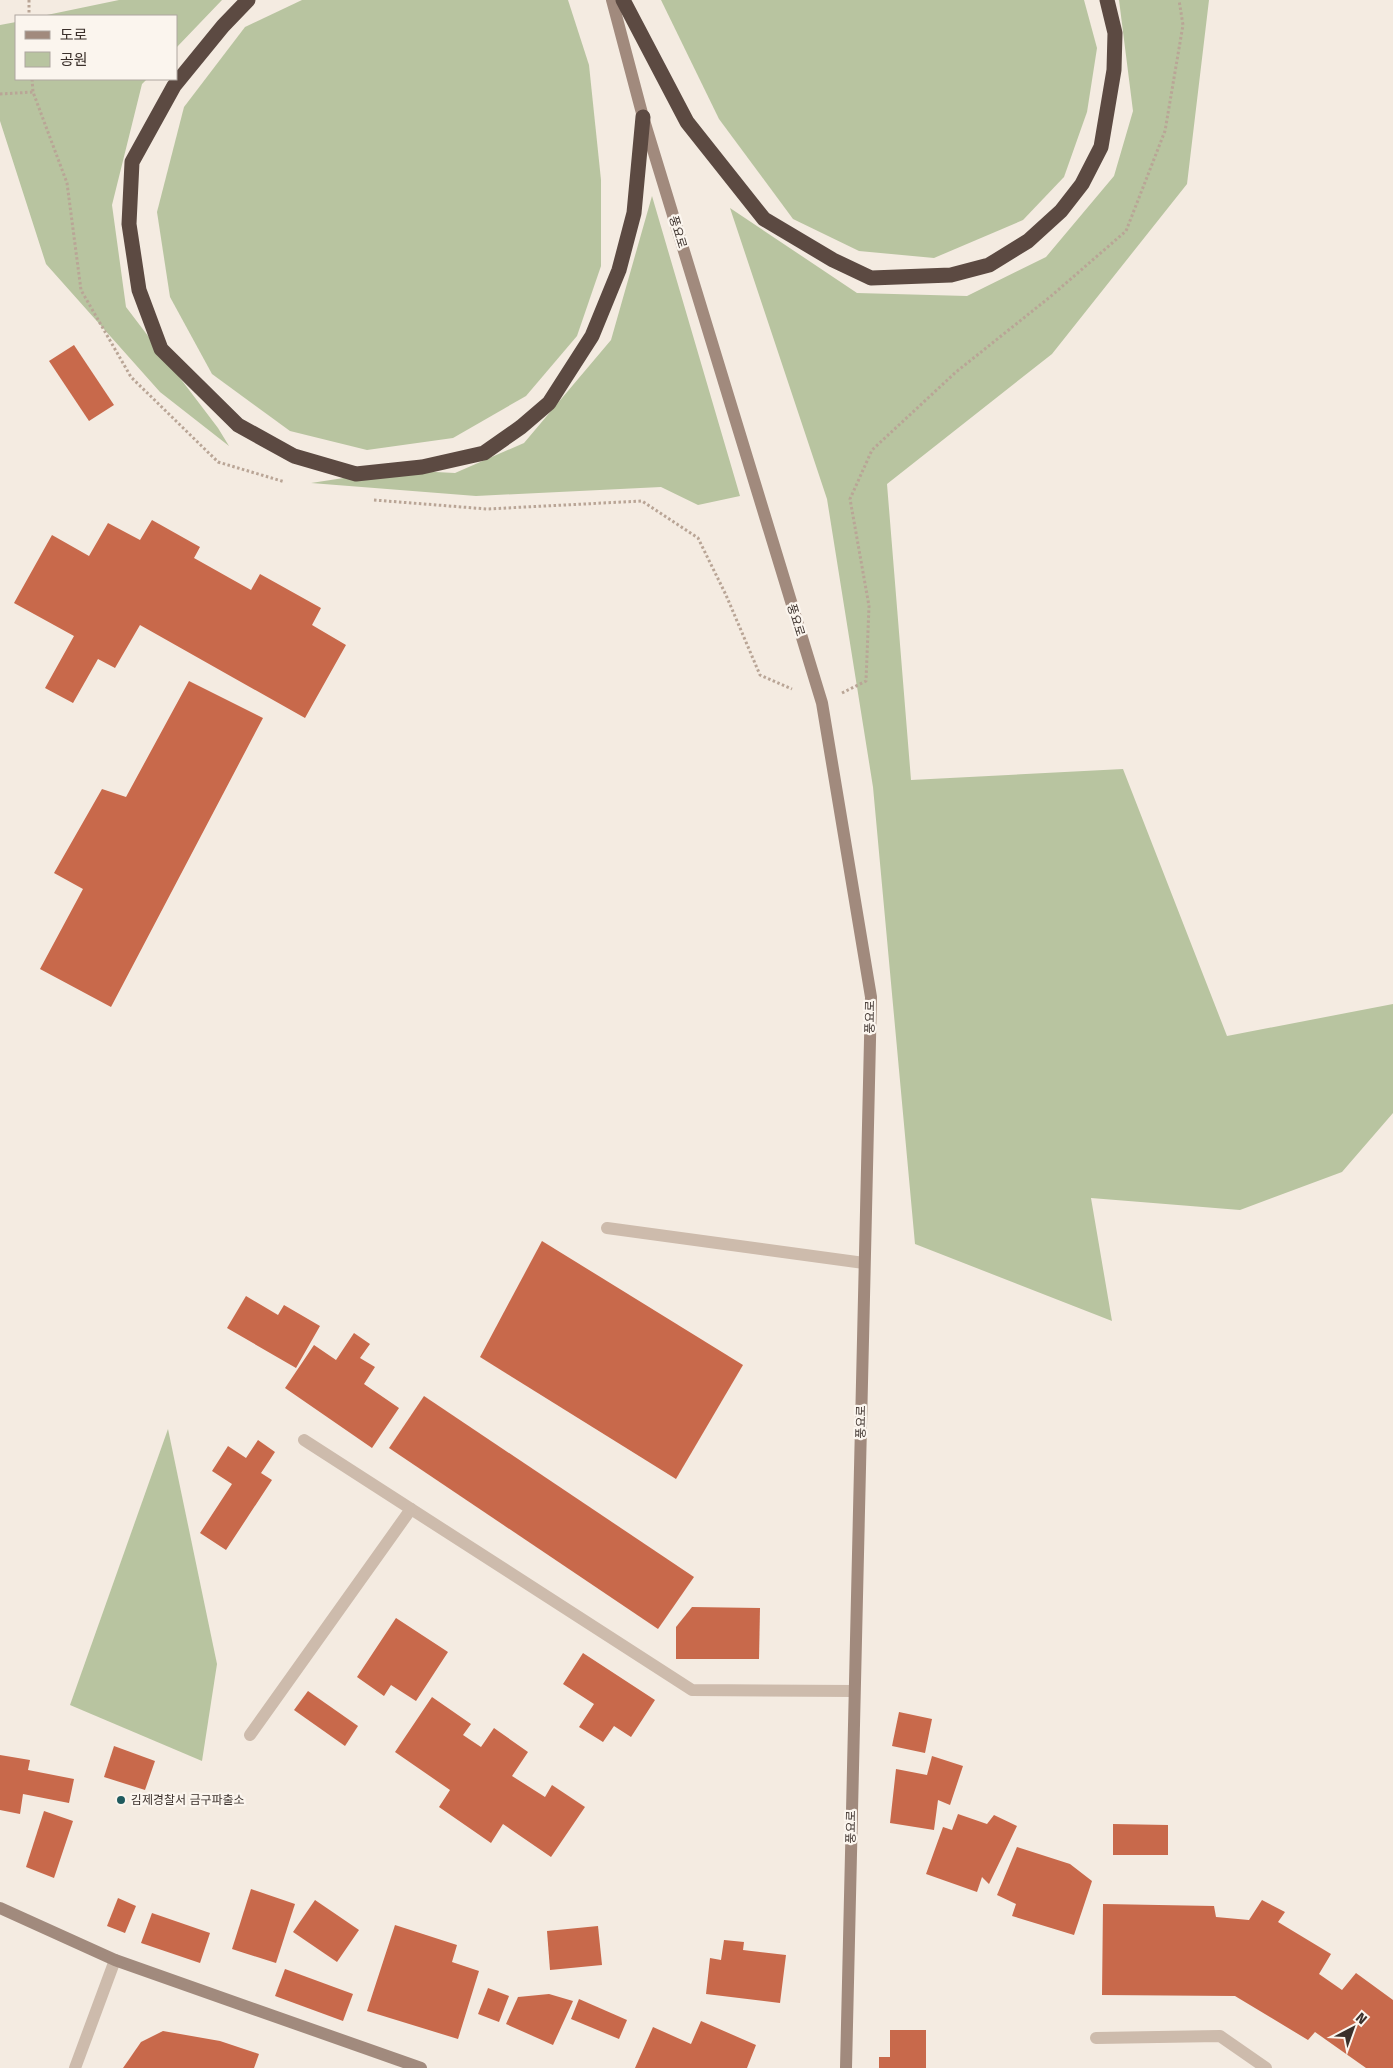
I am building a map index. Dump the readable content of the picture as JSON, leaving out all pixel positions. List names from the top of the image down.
{
  "streets": {
    "main road": ["풍요로"]
  },
  "places": ["김제경찰서 금구파출소"],
  "legend": ["도로", "공원"],
  "north": "top right"
}
